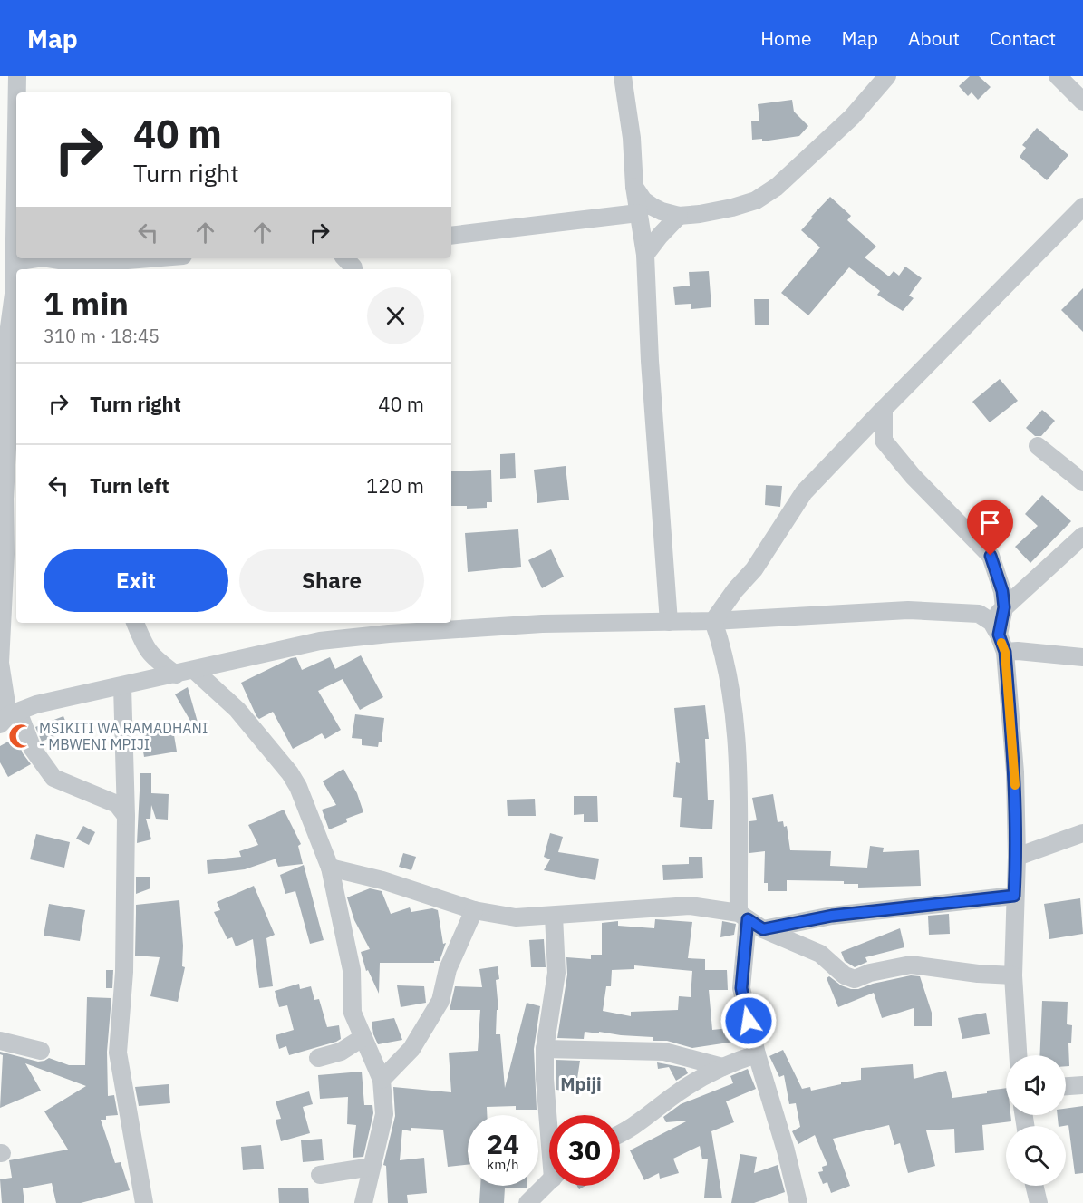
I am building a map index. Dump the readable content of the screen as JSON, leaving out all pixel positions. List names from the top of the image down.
{
  "districts": ["Mpiji"],
  "places": {
    "mosque": ["MSIKITI WA RAMADHANI - MBWENI MPIJI"]
  },
  "page": {
    "header": "Map",
    "nav": [
      "Home",
      "Map",
      "About",
      "Contact"
    ],
    "turn": ["40 m", "Turn right"],
    "heading": ["1 min", "310 m · 18:45"],
    "list": [
      {
        "name": "Turn right",
        "value": "40 m"
      },
      {
        "name": "Turn left",
        "value": "120 m"
      }
    ],
    "buttons": ["Exit", "Share"],
    "speed": "24 km/h",
    "limit": "30"
  }
}
